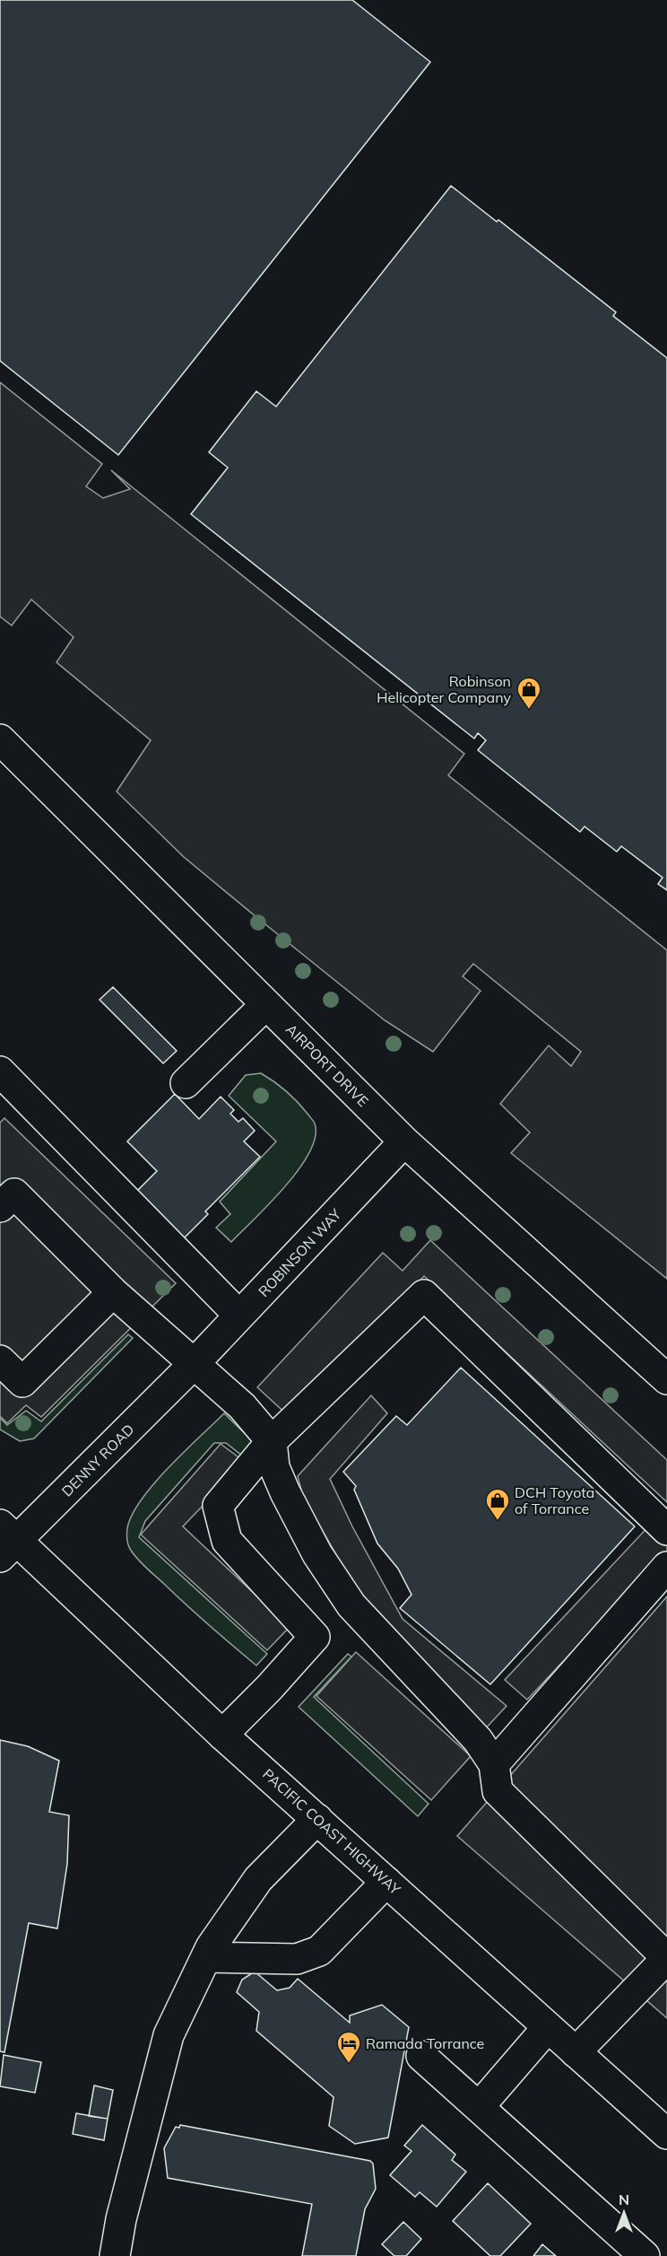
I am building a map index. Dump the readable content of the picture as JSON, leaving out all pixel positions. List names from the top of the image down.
{
  "streets": {
    "main road": [
      "AIRPORT DRIVE",
      "ROBINSON WAY",
      "DENNY ROAD",
      "PACIFIC COAST HIGHWAY"
    ]
  },
  "crossings": [
    ["AIRPORT DRIVE", "ROBINSON WAY"],
    ["ROBINSON WAY", "DENNY ROAD"],
    ["DENNY ROAD", "PACIFIC COAST HIGHWAY"]
  ],
  "places": {
    "shop": ["Robinson Helicopter Company", "DCH Toyota of Torrance"],
    "hotel": ["Ramada Torrance"]
  },
  "north": "top"
}
